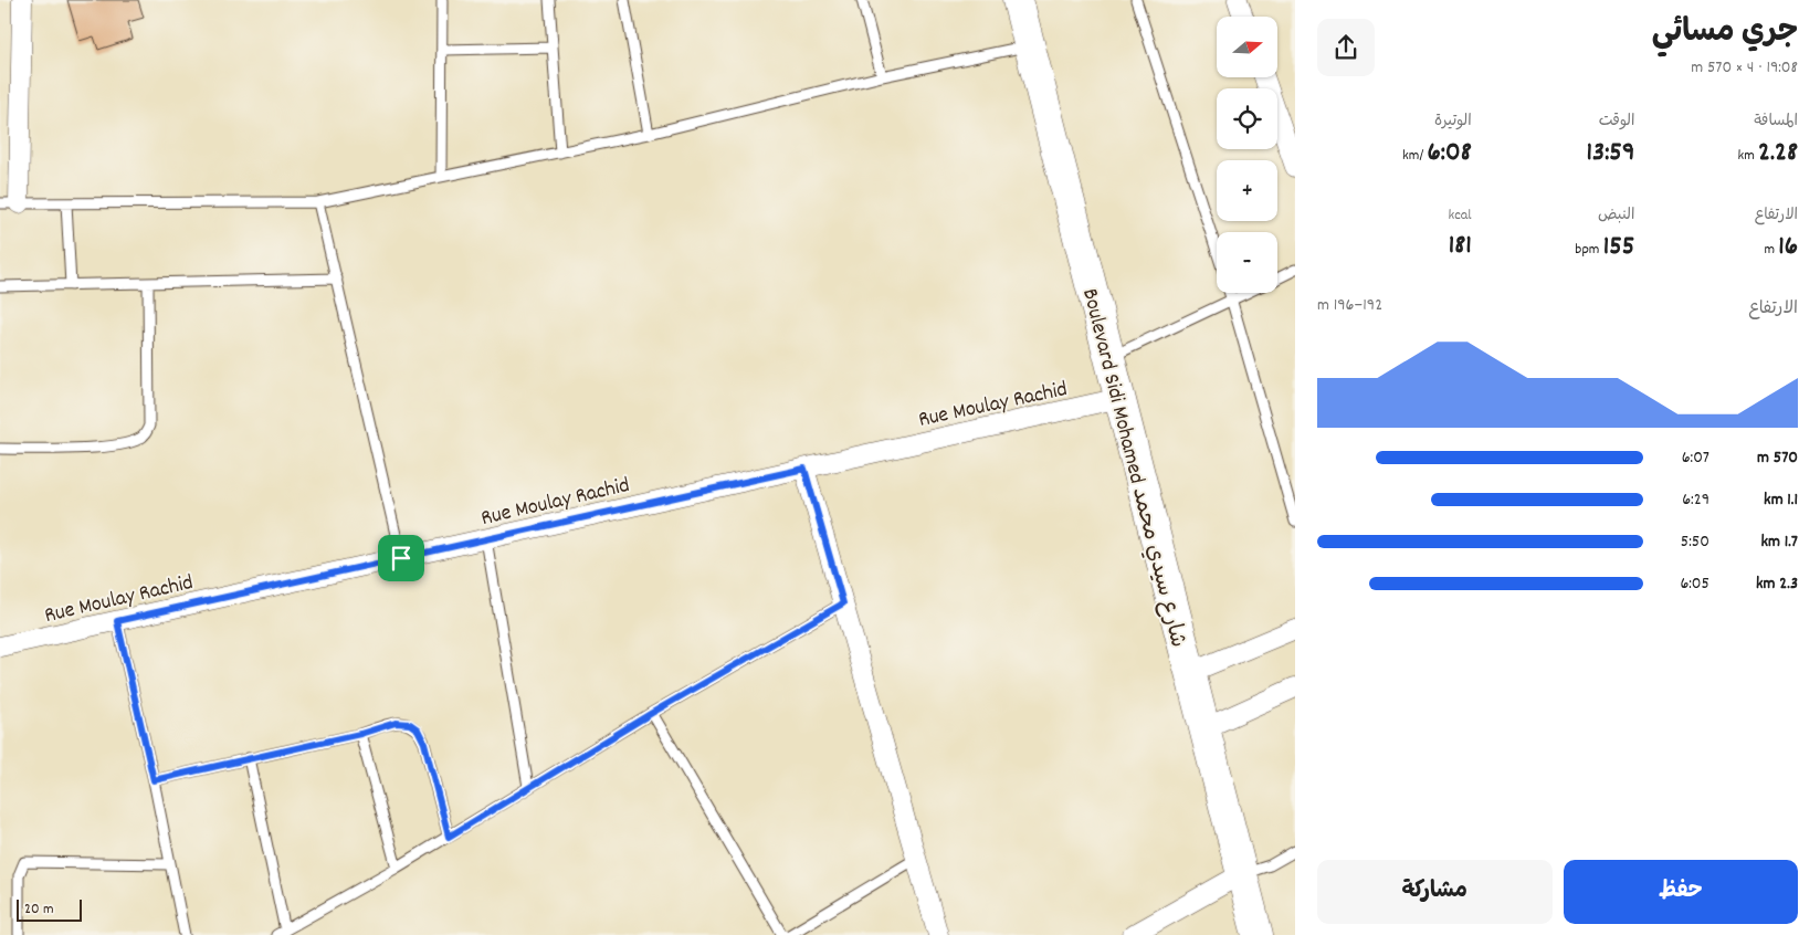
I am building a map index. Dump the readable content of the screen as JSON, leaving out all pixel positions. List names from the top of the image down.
{
  "streets": {
    "main road": ["Boulevard Sidi Mohamed شارع سيدي محمد"],
    "street": ["Rue Moulay Rachid"]
  },
  "crossings": [
    ["Rue Moulay Rachid", "Boulevard Sidi Mohamed شارع سيدي محمد"]
  ],
  "scale_bar": "20 m",
  "north": "right",
  "page": {
    "heading": ["جري مسائي", "19:08 · 4 × 570 m"],
    "map_buttons": ["+", "−"],
    "stats": [
      ["المسافة", "2.28 km"],
      ["الوقت", "13:59"],
      ["الوتيرة", "6:08 /km"],
      ["الارتفاع", "16 m"],
      ["النبض", "155 bpm"],
      ["kcal", "181"]
    ],
    "chart": ["الارتفاع", "192–196 m"],
    "list": [
      {
        "name": "570 m",
        "note": "6:07"
      },
      {
        "name": "1.1 km",
        "note": "6:29"
      },
      {
        "name": "1.7 km",
        "note": "5:50"
      },
      {
        "name": "2.3 km",
        "note": "6:05"
      }
    ],
    "buttons": ["حفظ", "مشاركة"],
    "scale": "20 m"
  }
}
